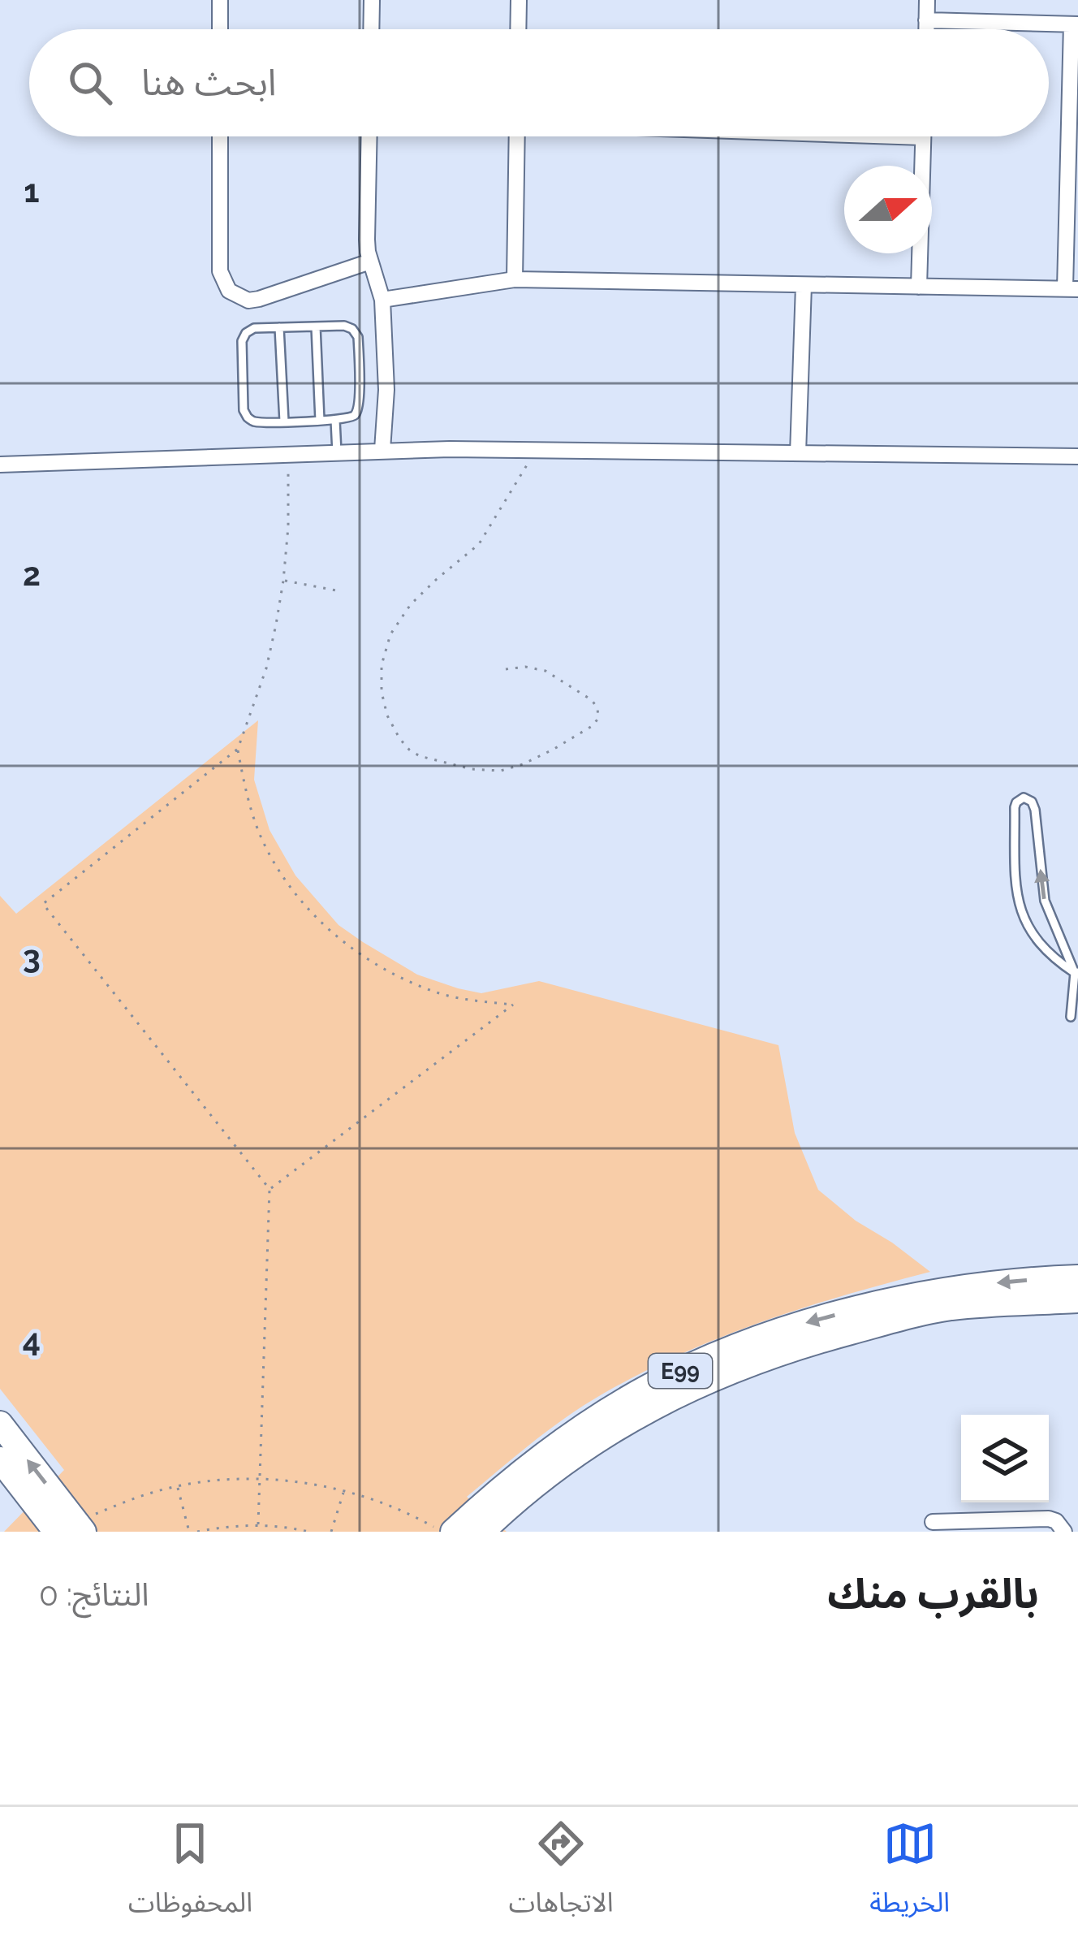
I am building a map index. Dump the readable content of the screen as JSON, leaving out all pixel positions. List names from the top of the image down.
{
  "streets": {
    "highway": ["E99"]
  },
  "north": "right",
  "page": {
    "search": "ابحث هنا",
    "heading": ["بالقرب منك", "النتائج: 0"],
    "nav": ["الخريطة", "الاتجاهات", "المحفوظات"]
  },
  "grid": {
    "rows": [
      "1",
      "2",
      "3",
      "4"
    ]
  }
}
